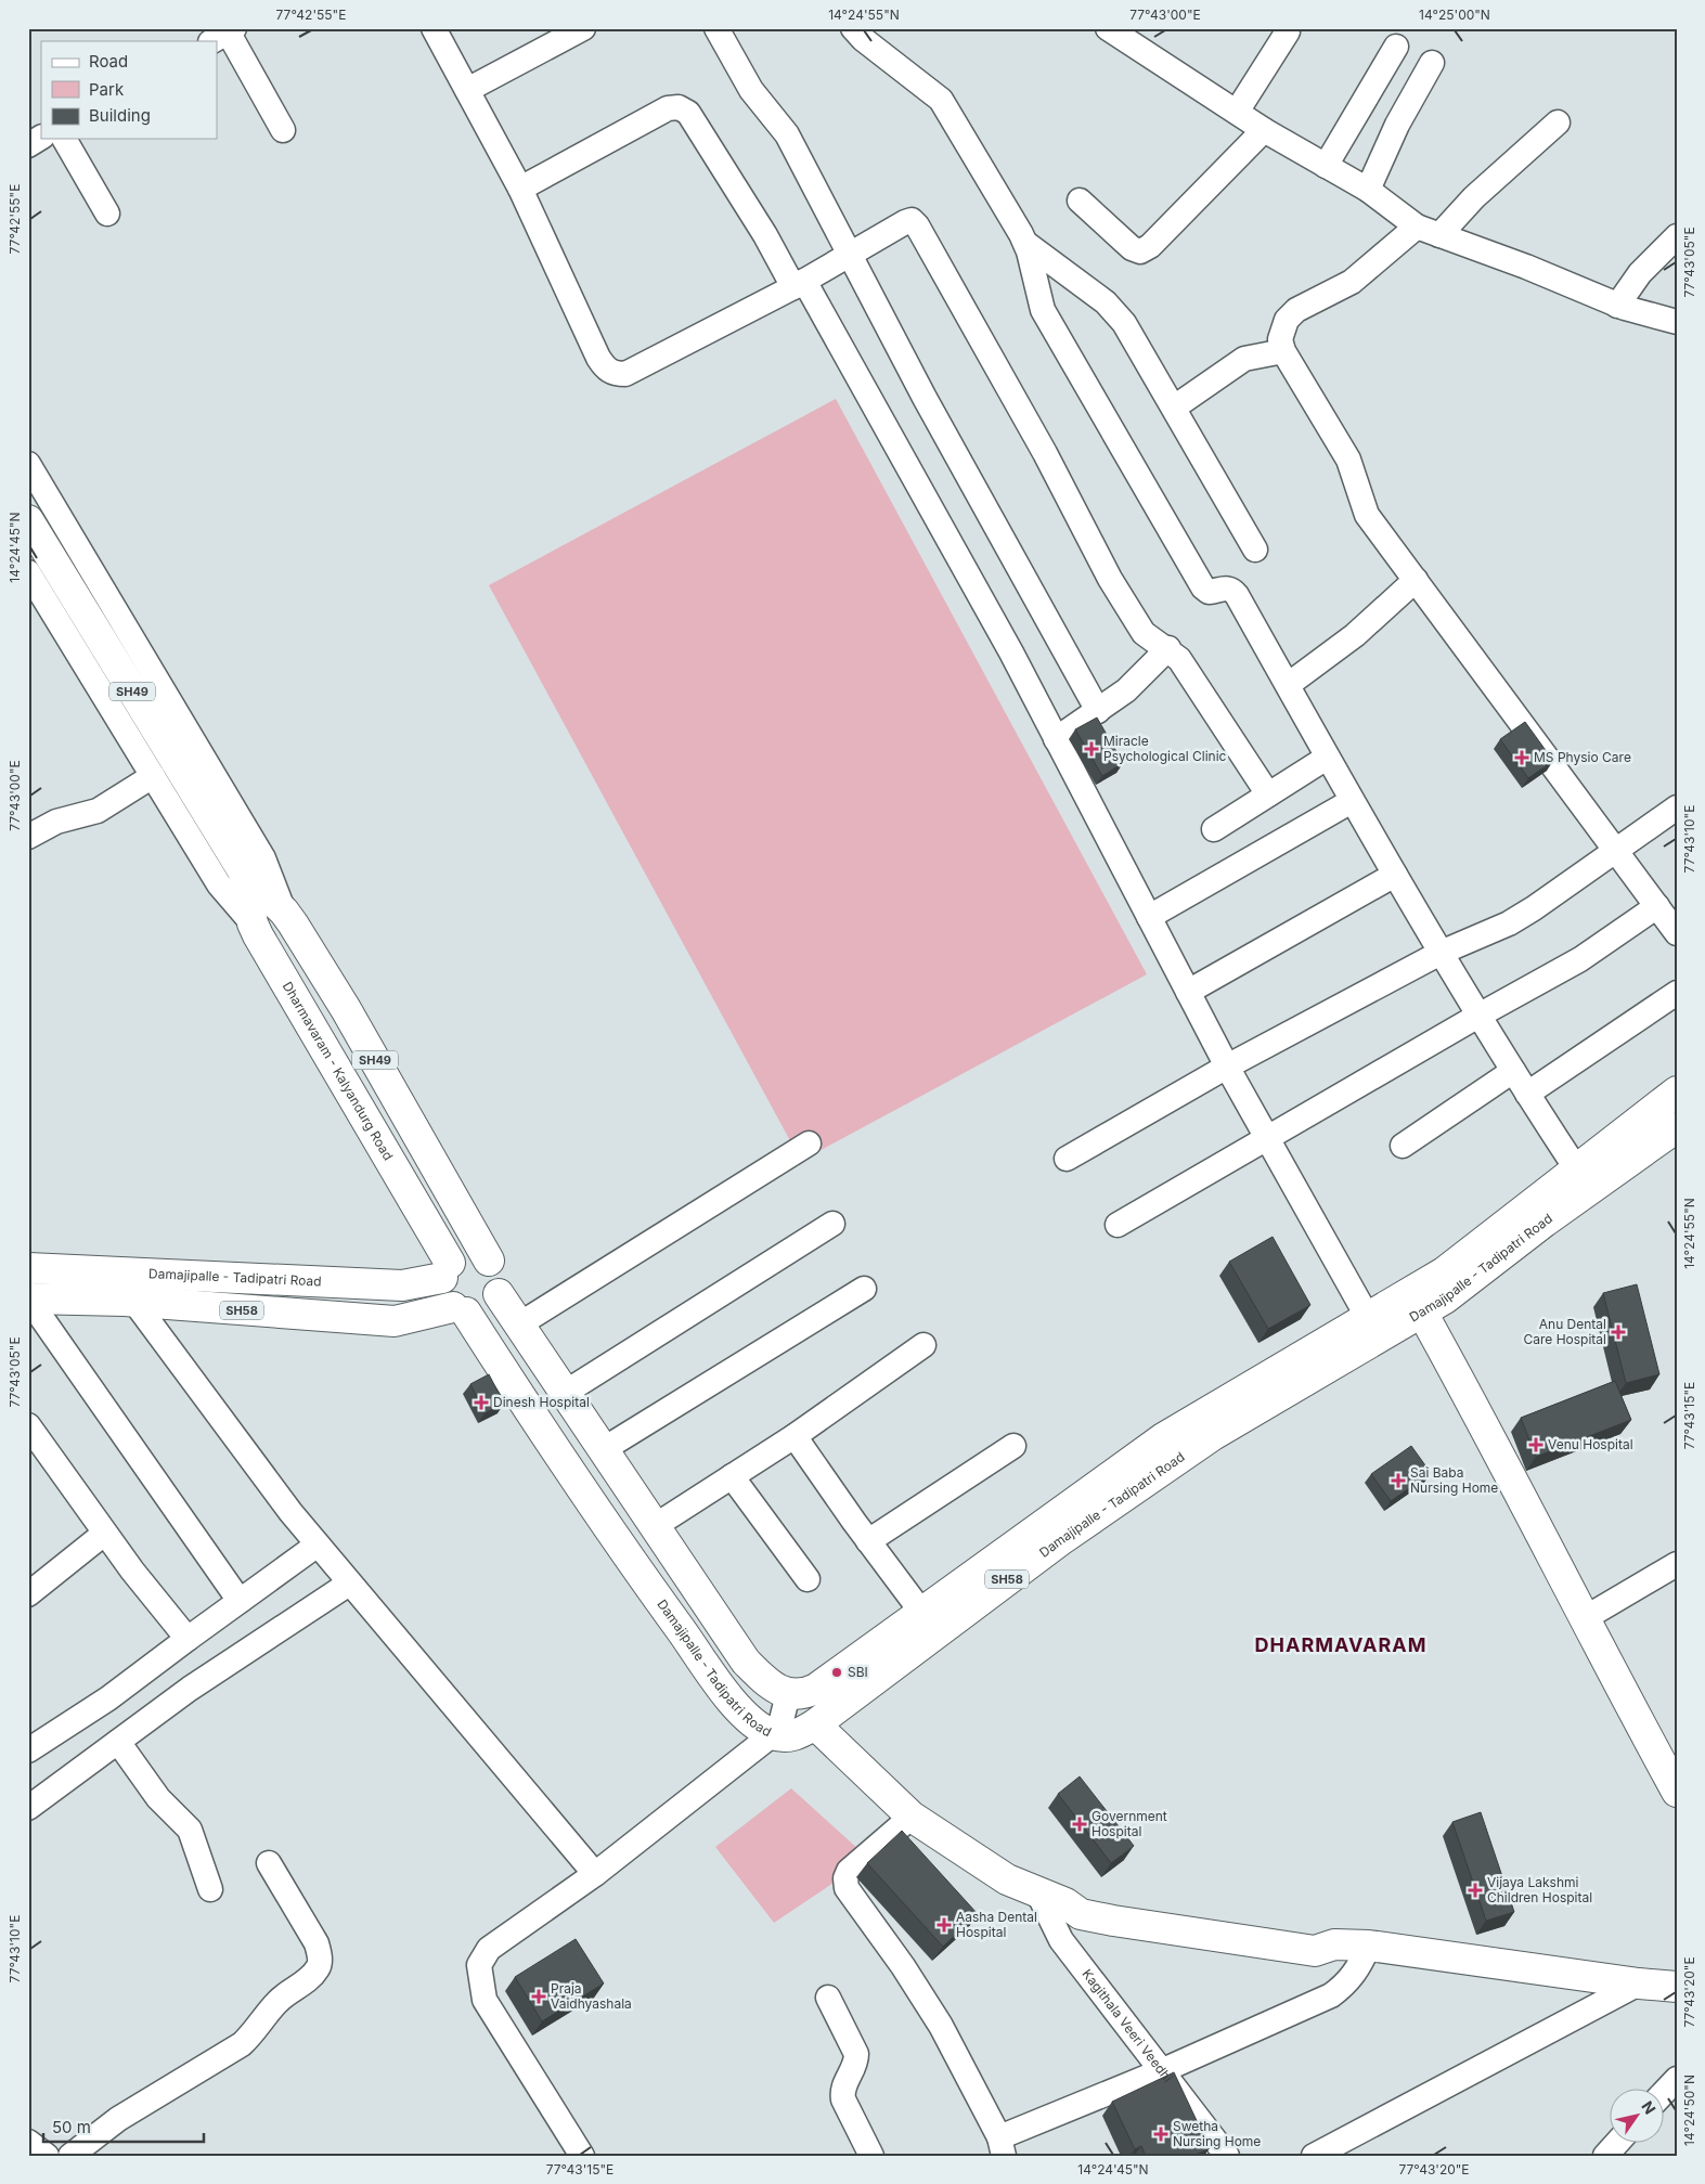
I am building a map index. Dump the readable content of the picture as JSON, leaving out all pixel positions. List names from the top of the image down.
{
  "streets": {
    "main road": [
      "SH49",
      "Dharmavaram - Kalyandurg Road",
      "Damajipalle - Tadipatri Road",
      "SH58"
    ],
    "street": ["Kagithala Veeri Veedhi"]
  },
  "crossings": [
    ["Dharmavaram - Kalyandurg Road", "Damajipalle - Tadipatri Road"],
    ["Dharmavaram - Kalyandurg Road", "SH58"],
    ["Damajipalle - Tadipatri Road", "SH58"]
  ],
  "districts": ["DHARMAVARAM"],
  "places": {
    "health": [
      "Miracle Psychological Clinic",
      "MS Physio Care",
      "Anu Dental Care Hospital",
      "Dinesh Hospital",
      "Venu Hospital",
      "Sai Baba Nursing Home",
      "Government Hospital",
      "Vijaya Lakshmi Children Hospital",
      "Aasha Dental Hospital",
      "Praja Vaidhyashala",
      "Swetha Nursing Home"
    ],
    "other": ["SBI"]
  },
  "legend": ["Road", "Park", "Building"],
  "scale_bar": "50 m",
  "north": "top right",
  "coordinates": [
    "77°42'55\"E",
    "14°24'55\"N",
    "77°43'00\"E",
    "14°25'00\"N",
    "77°43'05\"E",
    "14°24'45\"N",
    "77°43'10\"E",
    "77°43'15\"E",
    "77°43'20\"E",
    "14°24'50\"N"
  ]
}
